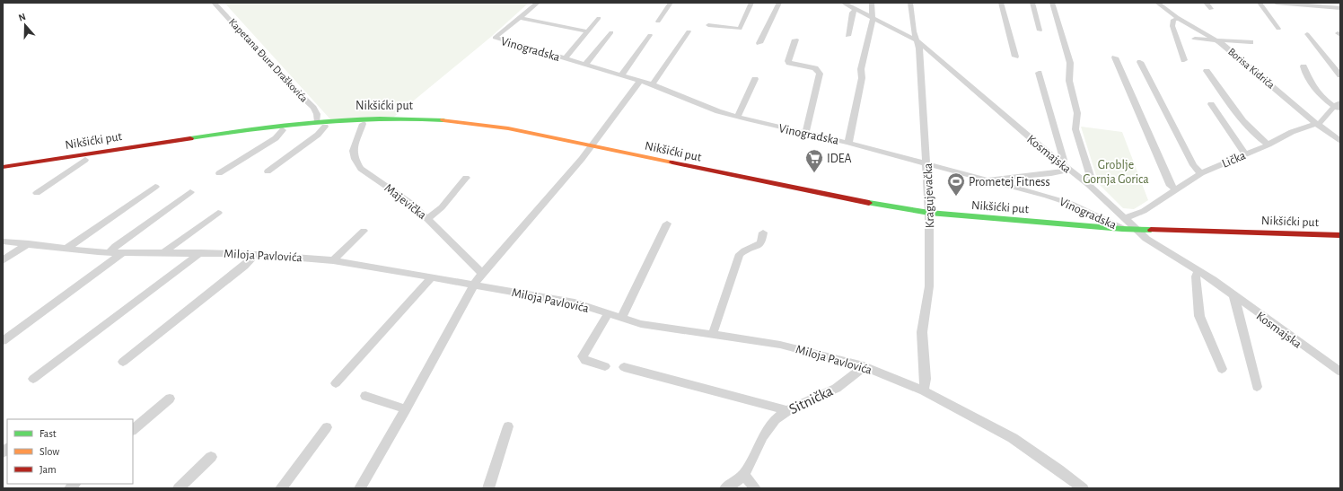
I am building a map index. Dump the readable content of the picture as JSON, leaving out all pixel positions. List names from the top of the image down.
{
  "streets": {
    "main road": ["Nikšićki put"],
    "street": [
      "Vinogradska",
      "Kapetana Đura Draškovića",
      "Borisa Kidriča",
      "Kosmajska",
      "Lička",
      "Kragujevačka",
      "Majevička",
      "Miloja Pavlovića",
      "Sitnička"
    ]
  },
  "crossings": [
    ["Vinogradska", "Nikšićki put"],
    ["Vinogradska", "Kragujevačka"],
    ["Kapetana Đura Draškovića", "Nikšićki put"],
    ["Borisa Kidriča", "Lička"],
    ["Nikšićki put", "Kosmajska"],
    ["Nikšićki put", "Kragujevačka"],
    ["Kosmajska", "Lička"],
    ["Kosmajska", "Kragujevačka"],
    ["Kragujevačka", "Miloja Pavlovića"],
    ["Miloja Pavlovića", "Sitnička"]
  ],
  "parks": ["Groblje Gornja Gorica"],
  "places": {
    "supermarket": ["IDEA"],
    "sports": ["Prometej Fitness"]
  },
  "legend": ["Fast", "Slow", "Jam"],
  "north": "top"
}
